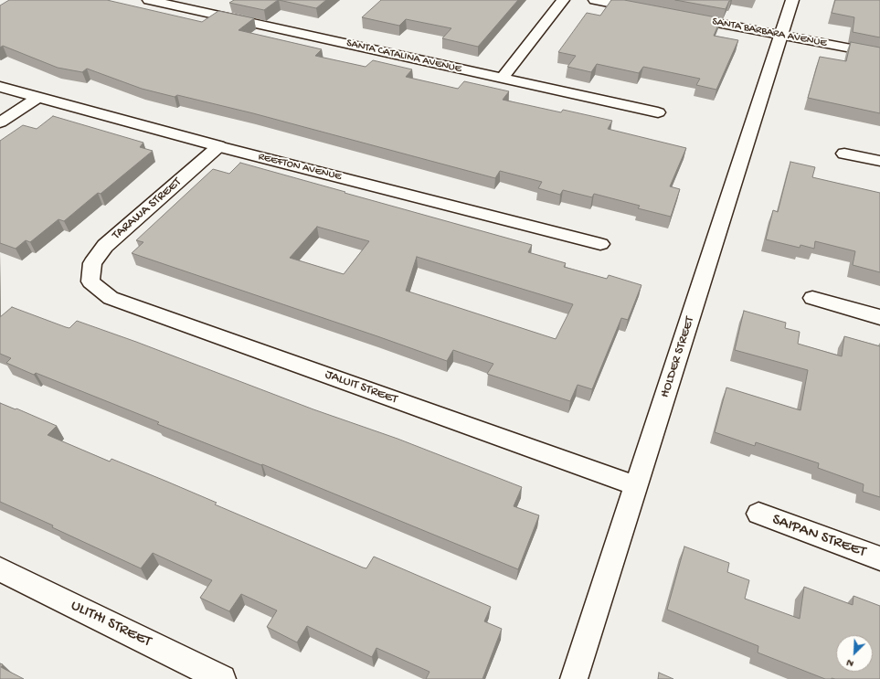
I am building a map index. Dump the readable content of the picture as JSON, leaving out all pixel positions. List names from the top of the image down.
{
  "streets": {
    "street": [
      "SANTA BARBARA AVENUE",
      "SANTA CATALINA AVENUE",
      "REEFTON AVENUE",
      "TARAWA STREET",
      "HOLDER STREET",
      "JALUIT STREET",
      "SAIPAN STREET",
      "ULITHI STREET"
    ]
  },
  "crossings": [
    ["SANTA BARBARA AVENUE", "HOLDER STREET"],
    ["REEFTON AVENUE", "TARAWA STREET"],
    ["TARAWA STREET", "JALUIT STREET"],
    ["HOLDER STREET", "JALUIT STREET"]
  ],
  "north": "bottom left"
}
